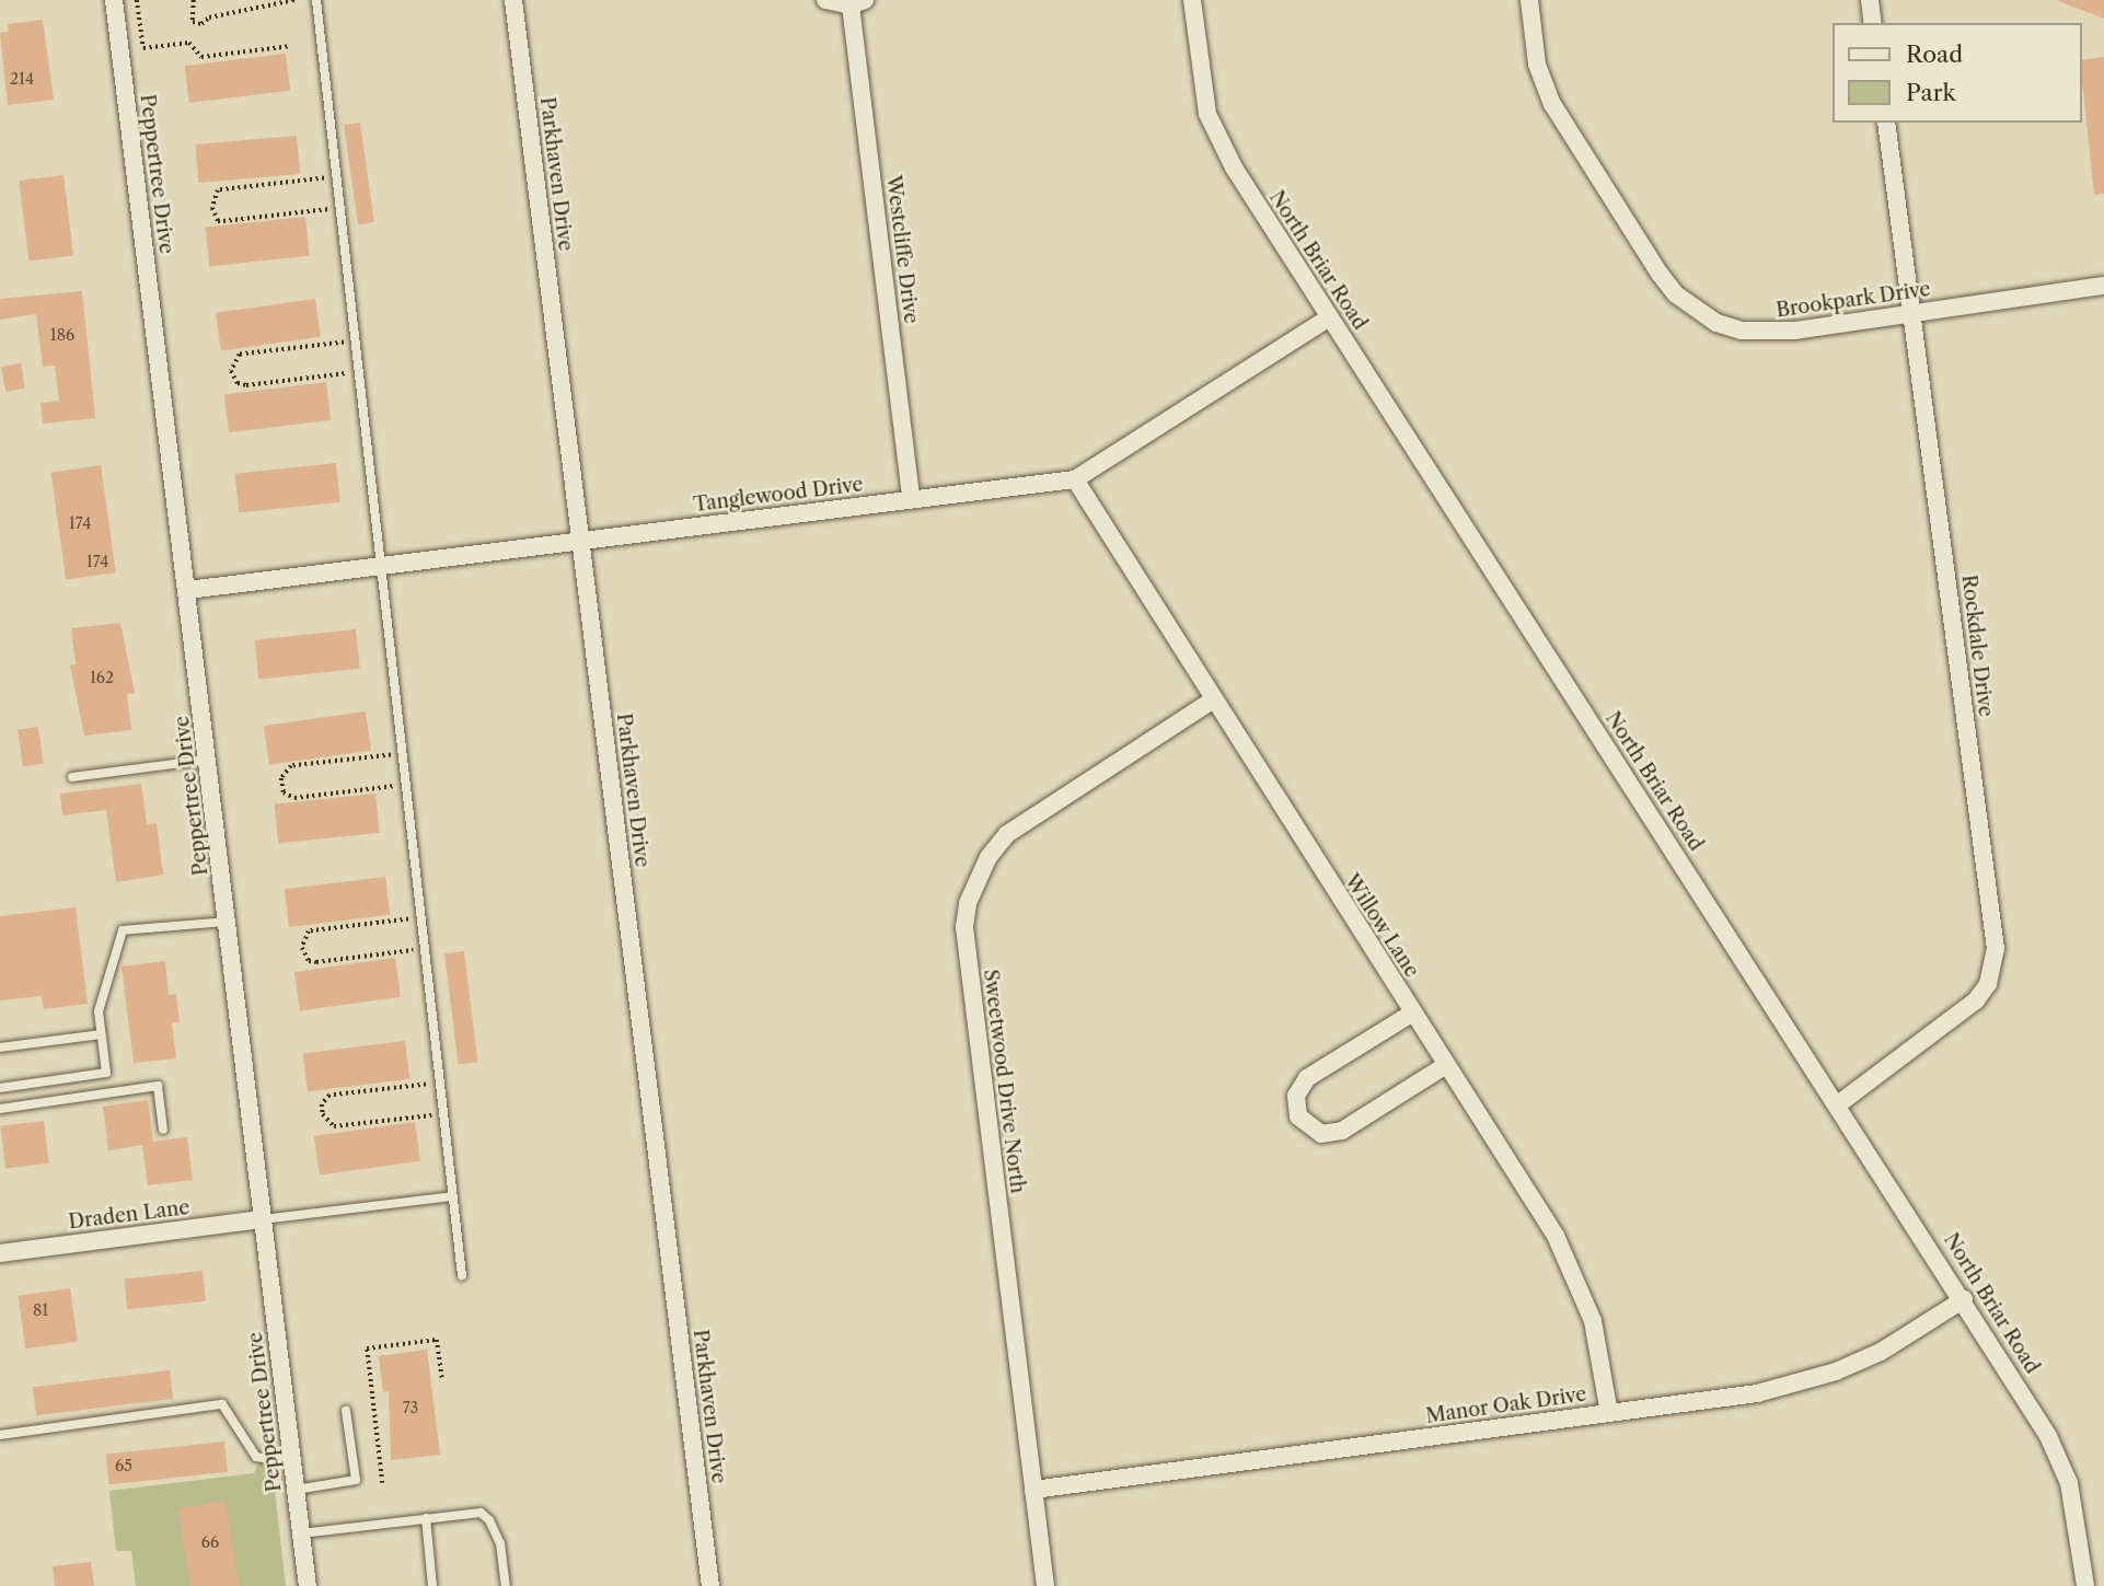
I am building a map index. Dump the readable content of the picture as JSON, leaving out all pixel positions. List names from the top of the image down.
{
  "streets": {
    "street": [
      "Peppertree Drive",
      "Parkhaven Drive",
      "Westcliffe Drive",
      "North Briar Road",
      "Brookpark Drive",
      "Tanglewood Drive",
      "Rockdale Drive",
      "Willow Lane",
      "Sweetwood Drive North",
      "Draden Lane",
      "Manor Oak Drive"
    ]
  },
  "crossings": [
    ["Peppertree Drive", "Tanglewood Drive"],
    ["Peppertree Drive", "Draden Lane"],
    ["Parkhaven Drive", "Tanglewood Drive"],
    ["Westcliffe Drive", "Tanglewood Drive"],
    ["North Briar Road", "Tanglewood Drive"],
    ["North Briar Road", "Rockdale Drive"],
    ["North Briar Road", "Manor Oak Drive"],
    ["Brookpark Drive", "Rockdale Drive"],
    ["Tanglewood Drive", "Willow Lane"],
    ["Willow Lane", "Sweetwood Drive North"],
    ["Willow Lane", "Manor Oak Drive"],
    ["Sweetwood Drive North", "Manor Oak Drive"]
  ],
  "house_numbers": [
    "214",
    "186",
    "174",
    "174",
    "162",
    "81",
    "73",
    "65",
    "66"
  ],
  "legend": ["Road", "Park"]
}
